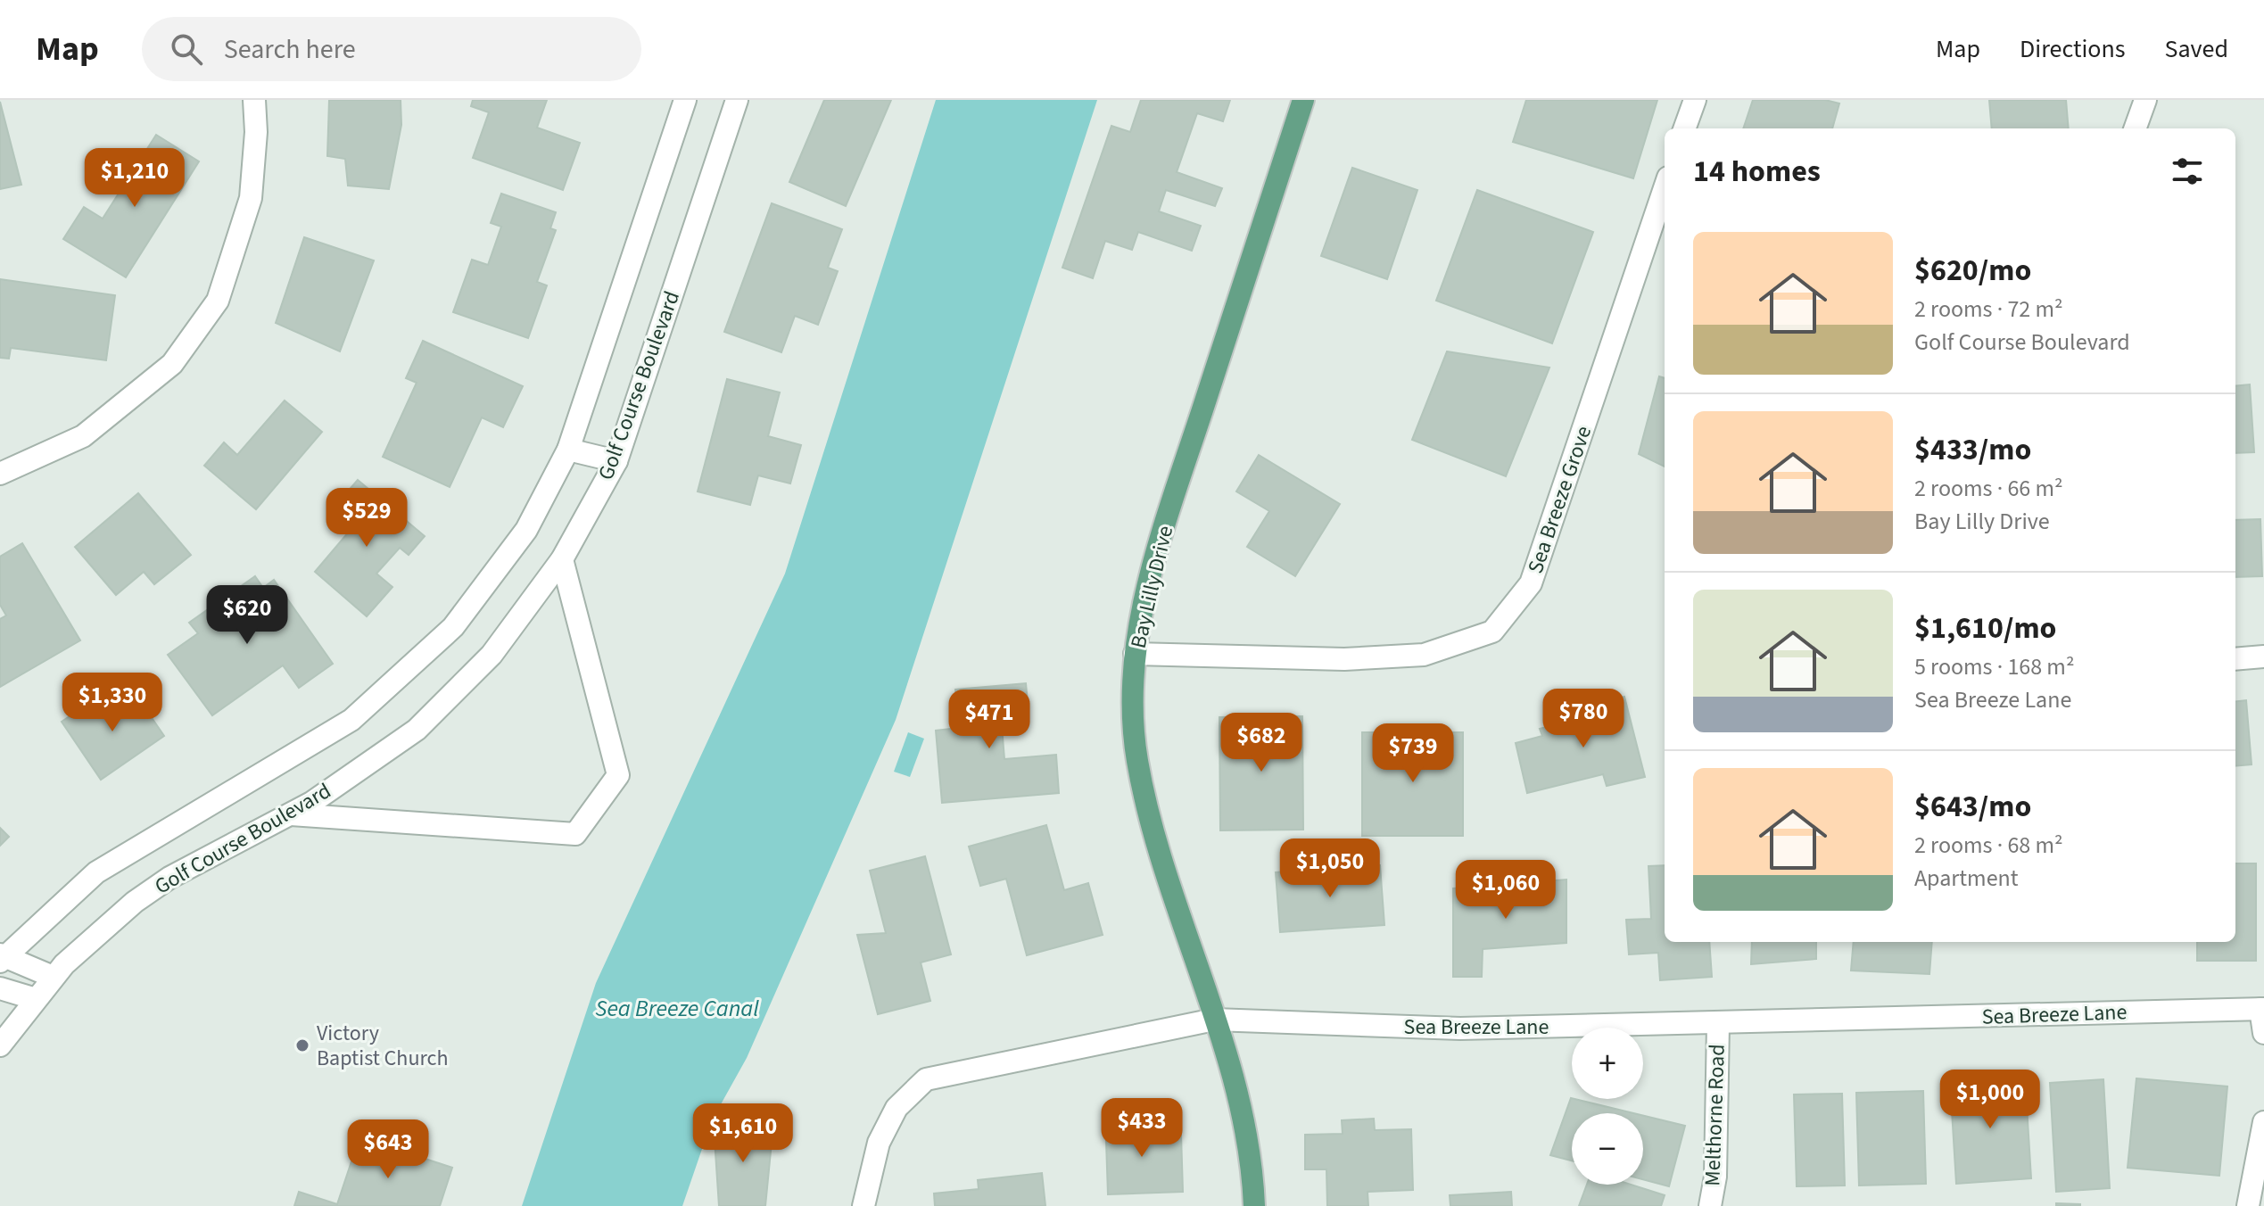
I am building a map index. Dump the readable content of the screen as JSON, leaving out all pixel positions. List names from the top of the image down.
{
  "streets": {
    "main road": ["Bay Lilly Drive"],
    "street": [
      "Golf Course Boulevard",
      "Sea Breeze Grove",
      "Sea Breeze Lane",
      "Melthorne Road"
    ]
  },
  "crossings": [
    ["Sea Breeze Grove", "Bay Lilly Drive"],
    ["Bay Lilly Drive", "Sea Breeze Lane"],
    ["Sea Breeze Lane", "Melthorne Road"]
  ],
  "water": ["Sea Breeze Canal"],
  "places": ["Victory Baptist Church"],
  "page": {
    "header": "Map",
    "search": "Search here",
    "nav": ["Map", "Directions", "Saved"],
    "heading": "14 homes",
    "price": [
      "$1,210",
      "$529",
      "$620",
      "$1,330",
      "$780",
      "$471",
      "$682",
      "$739",
      "$1,050",
      "$1,060",
      "$1,000",
      "$433",
      "$1,610",
      "$643"
    ],
    "list": [
      {
        "name": "$620/mo",
        "note": "2 rooms · 72 m² · Golf Course Boulevard"
      },
      {
        "name": "$433/mo",
        "note": "2 rooms · 66 m² · Bay Lilly Drive"
      },
      {
        "name": "$1,610/mo",
        "note": "5 rooms · 168 m² · Sea Breeze Lane"
      },
      {
        "name": "$643/mo",
        "note": "2 rooms · 68 m² · Apartment"
      }
    ],
    "map_buttons": ["+", "−"]
  }
}
